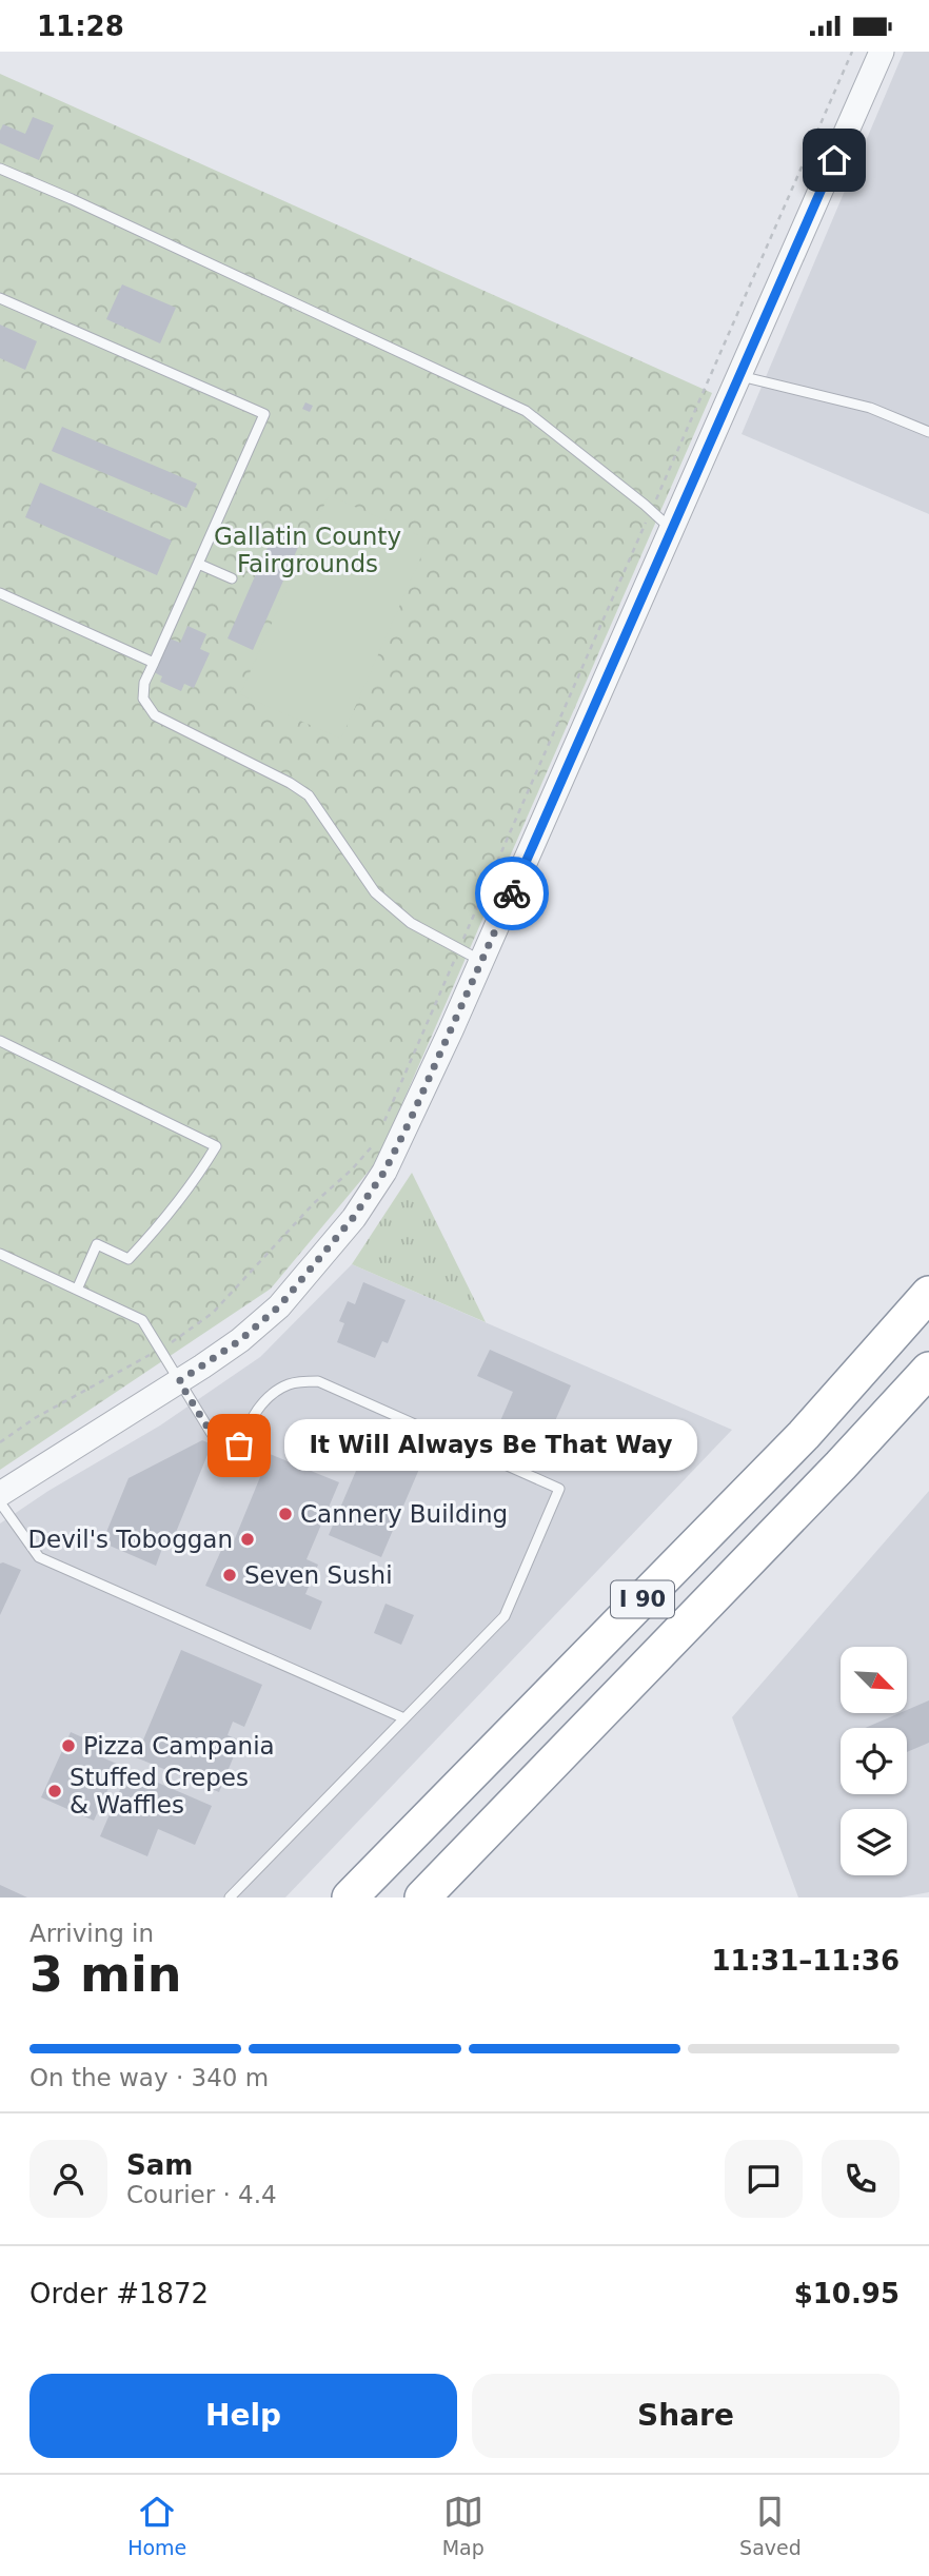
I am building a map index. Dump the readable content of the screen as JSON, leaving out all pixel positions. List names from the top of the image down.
{
  "streets": {
    "highway": ["I 90"]
  },
  "parks": ["Gallatin County Fairgrounds"],
  "places": [
    "It Will Always Be That Way",
    "Cannery Building",
    "Devil's Toboggan",
    "Seven Sushi",
    "Pizza Campania",
    "Stuffed Crepes & Waffles"
  ],
  "north": "bottom right",
  "page": {
    "status": "11:28",
    "bubble": "It Will Always Be That Way",
    "heading": ["3 min", "Arriving in", "11:31–11:36"],
    "panel": [
      "Sam",
      "Courier · 4.4",
      "Order #1872",
      "$10.95"
    ],
    "bar": "On the way · 340 m",
    "buttons": ["Help", "Share"],
    "tabs": ["Home", "Map", "Saved"]
  }
}
